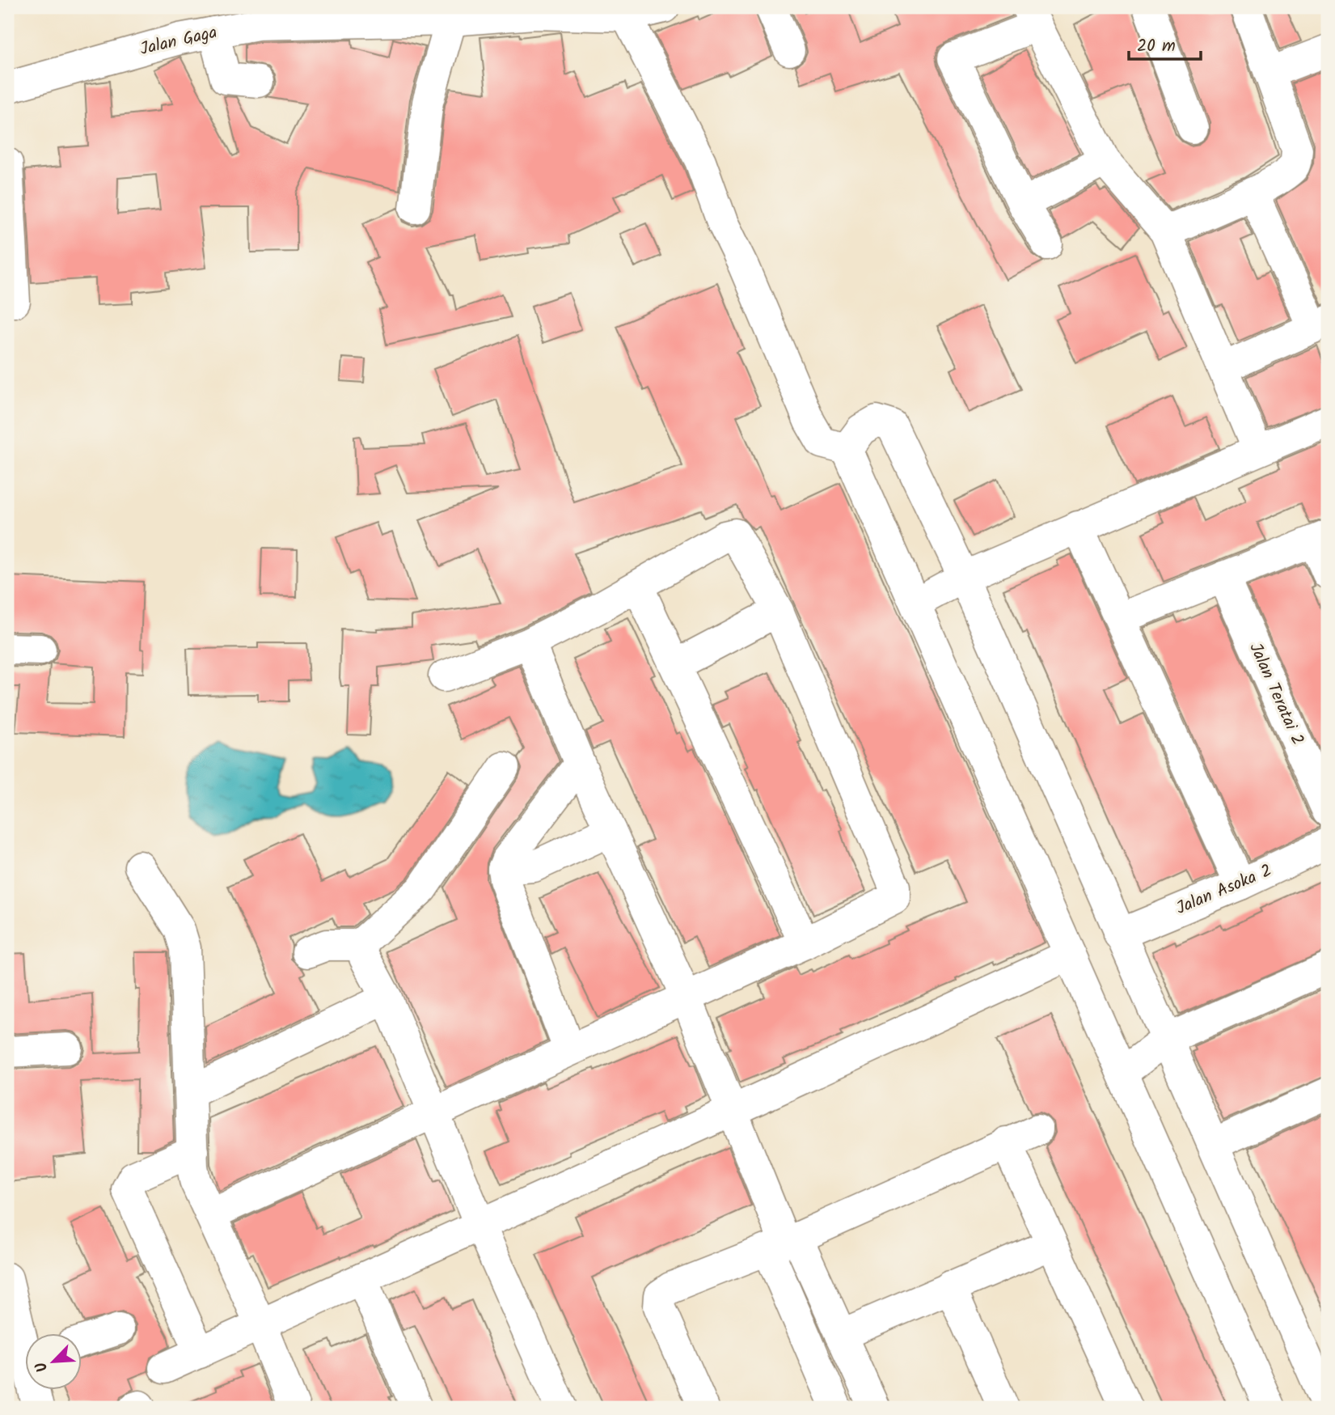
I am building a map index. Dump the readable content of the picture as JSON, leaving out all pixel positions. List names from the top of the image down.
{
  "streets": {
    "street": ["Jalan Gaga", "Jalan Teratai 2", "Jalan Asoka 2"]
  },
  "scale_bar": "20 m",
  "north": "bottom left"
}
